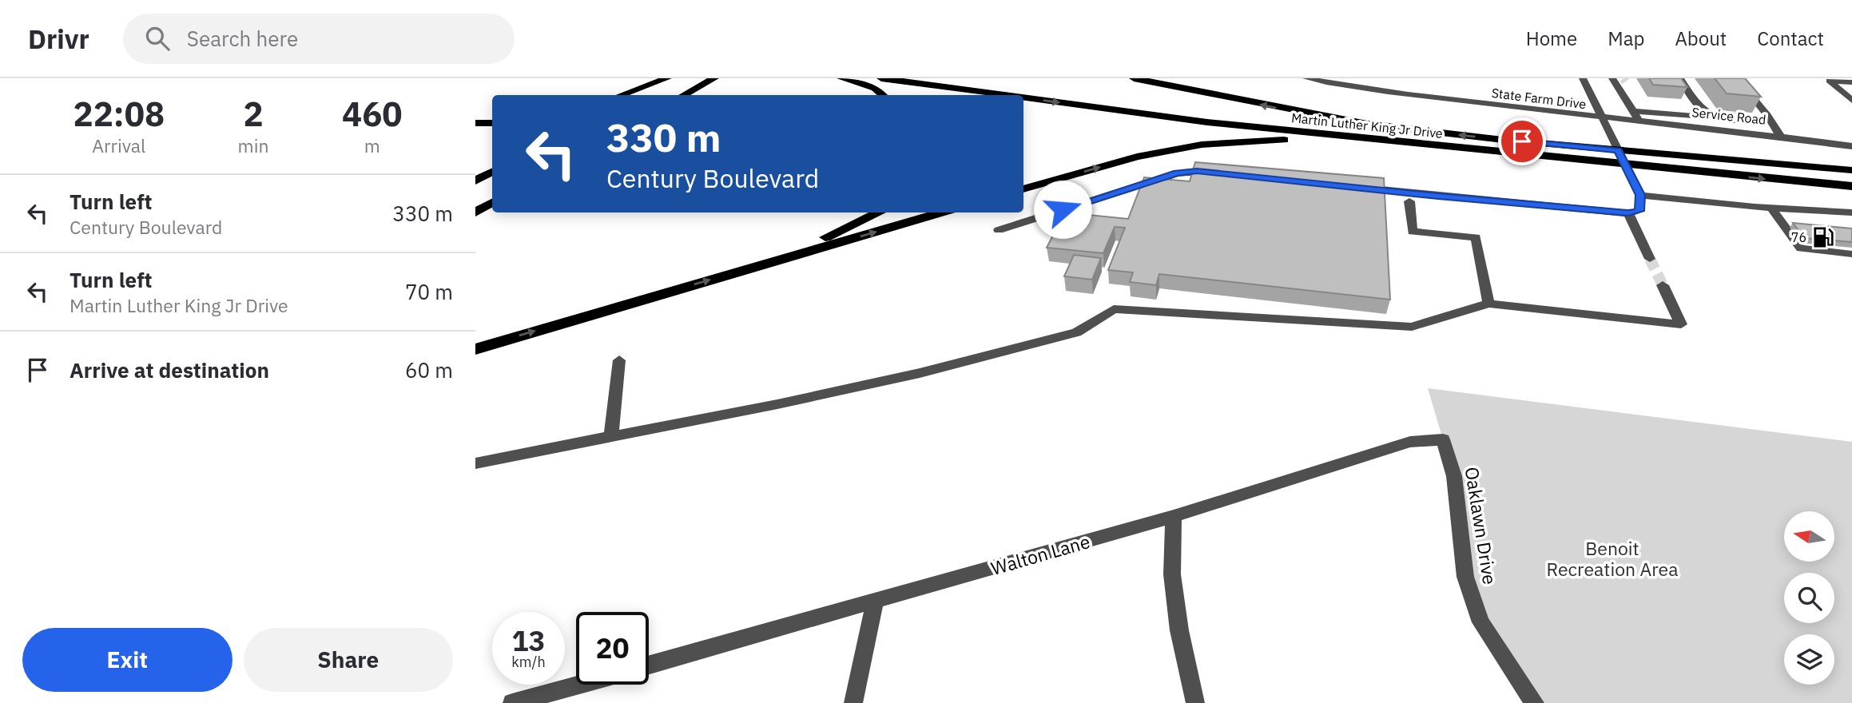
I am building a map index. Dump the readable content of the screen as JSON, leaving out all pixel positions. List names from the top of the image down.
{
  "streets": {
    "highway": ["Martin Luther King Jr Drive"],
    "street": [
      "State Farm Drive",
      "Service Road",
      "Oaklawn Drive",
      "Walton Lane"
    ]
  },
  "crossings": [
    ["State Farm Drive", "Service Road"],
    ["Oaklawn Drive", "Walton Lane"]
  ],
  "parks": ["Benoit Recreation Area"],
  "places": {
    "fuel station": ["76"]
  },
  "north": "left",
  "page": {
    "header": "Drivr",
    "search": "Search here",
    "nav": [
      "Home",
      "Map",
      "About",
      "Contact"
    ],
    "eta": [
      "22:08",
      "Arrival",
      "2",
      "min",
      "460",
      "m"
    ],
    "turn": ["330 m", "Century Boulevard"],
    "list": [
      {
        "name": "Turn left",
        "note": "Century Boulevard",
        "value": "330 m"
      },
      {
        "name": "Turn left",
        "note": "Martin Luther King Jr Drive",
        "value": "70 m"
      },
      {
        "name": "Arrive at destination",
        "value": "60 m"
      }
    ],
    "speed": "13 km/h",
    "limit": "20",
    "buttons": ["Exit", "Share"]
  }
}
